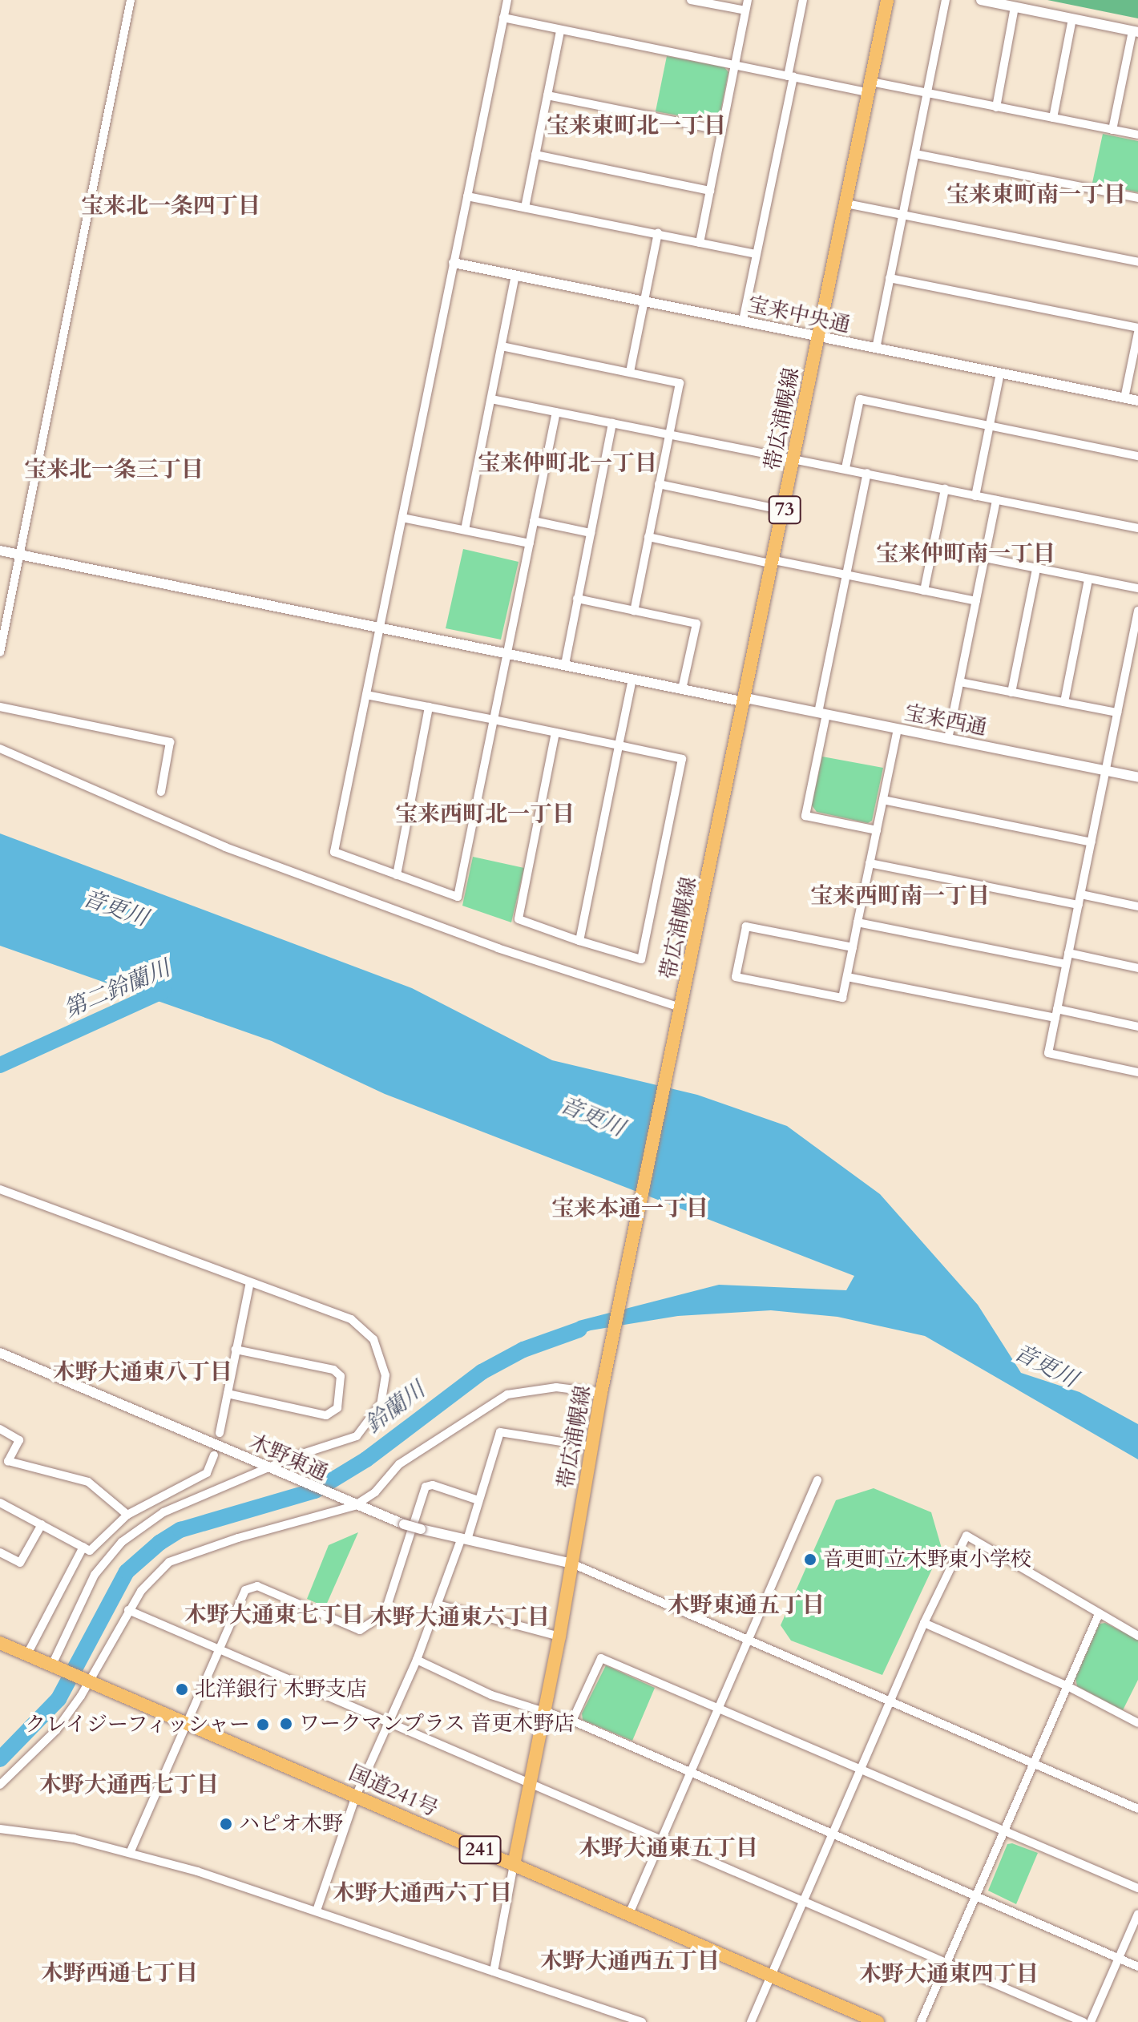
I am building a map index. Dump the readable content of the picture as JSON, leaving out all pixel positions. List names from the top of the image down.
{
  "streets": {
    "main road": [
      "帯広浦幌線",
      "73",
      "国道241号",
      "241"
    ],
    "street": ["宝来中央通", "宝来西通", "木野東通"]
  },
  "crossings": [
    ["宝来中央通", "帯広浦幌線"],
    ["帯広浦幌線", "宝来西通"],
    ["帯広浦幌線", "木野東通"],
    ["帯広浦幌線", "国道241号"]
  ],
  "districts": [
    "宝来東町北一丁目",
    "宝来東町南一丁目",
    "宝来北一条四丁目",
    "宝来仲町北一丁目",
    "宝来北一条三丁目",
    "宝来仲町南一丁目",
    "宝来西町北一丁目",
    "宝来西町南一丁目",
    "宝来本通一丁目",
    "木野大通東八丁目",
    "木野東通五丁目",
    "木野大通東七丁目",
    "木野大通東六丁目",
    "木野大通西七丁目",
    "木野大通東五丁目",
    "木野大通西六丁目",
    "木野大通西五丁目",
    "木野西通七丁目",
    "木野大通東四丁目"
  ],
  "water": ["音更川", "第二鈴蘭川", "鈴蘭川"],
  "places": [
    "音更町立木野東小学校",
    "北洋銀行 木野支店",
    "ワークマンプラス 音更木野店",
    "クレイジーフィッシャー",
    "ハピオ木野"
  ]
}
